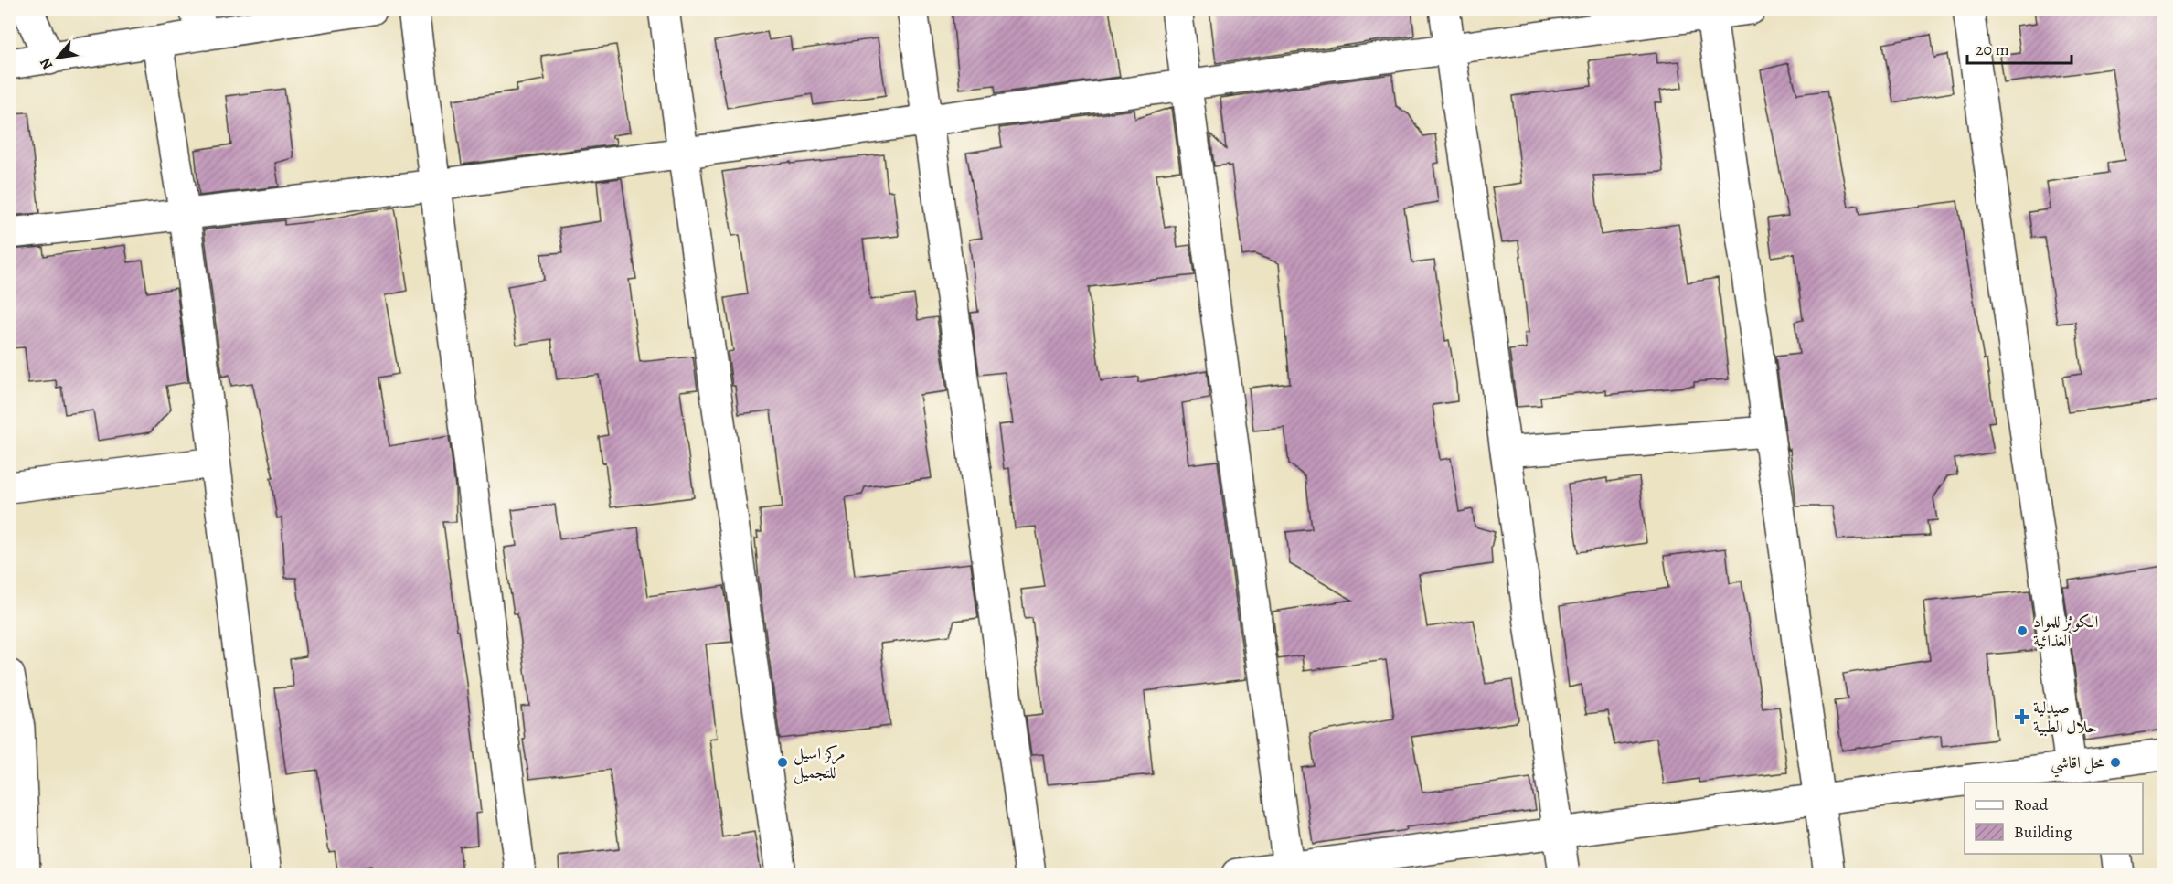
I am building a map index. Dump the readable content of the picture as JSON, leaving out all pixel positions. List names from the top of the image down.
{
  "places": {
    "other": ["الكوثر للمواد الغذائية", "مركز اسيل للتجميل", "محل اقاشي"],
    "health": ["صيدلية حلال الطبية"]
  },
  "legend": ["Road", "Building"],
  "scale_bar": "20 m",
  "north": "bottom left"
}
